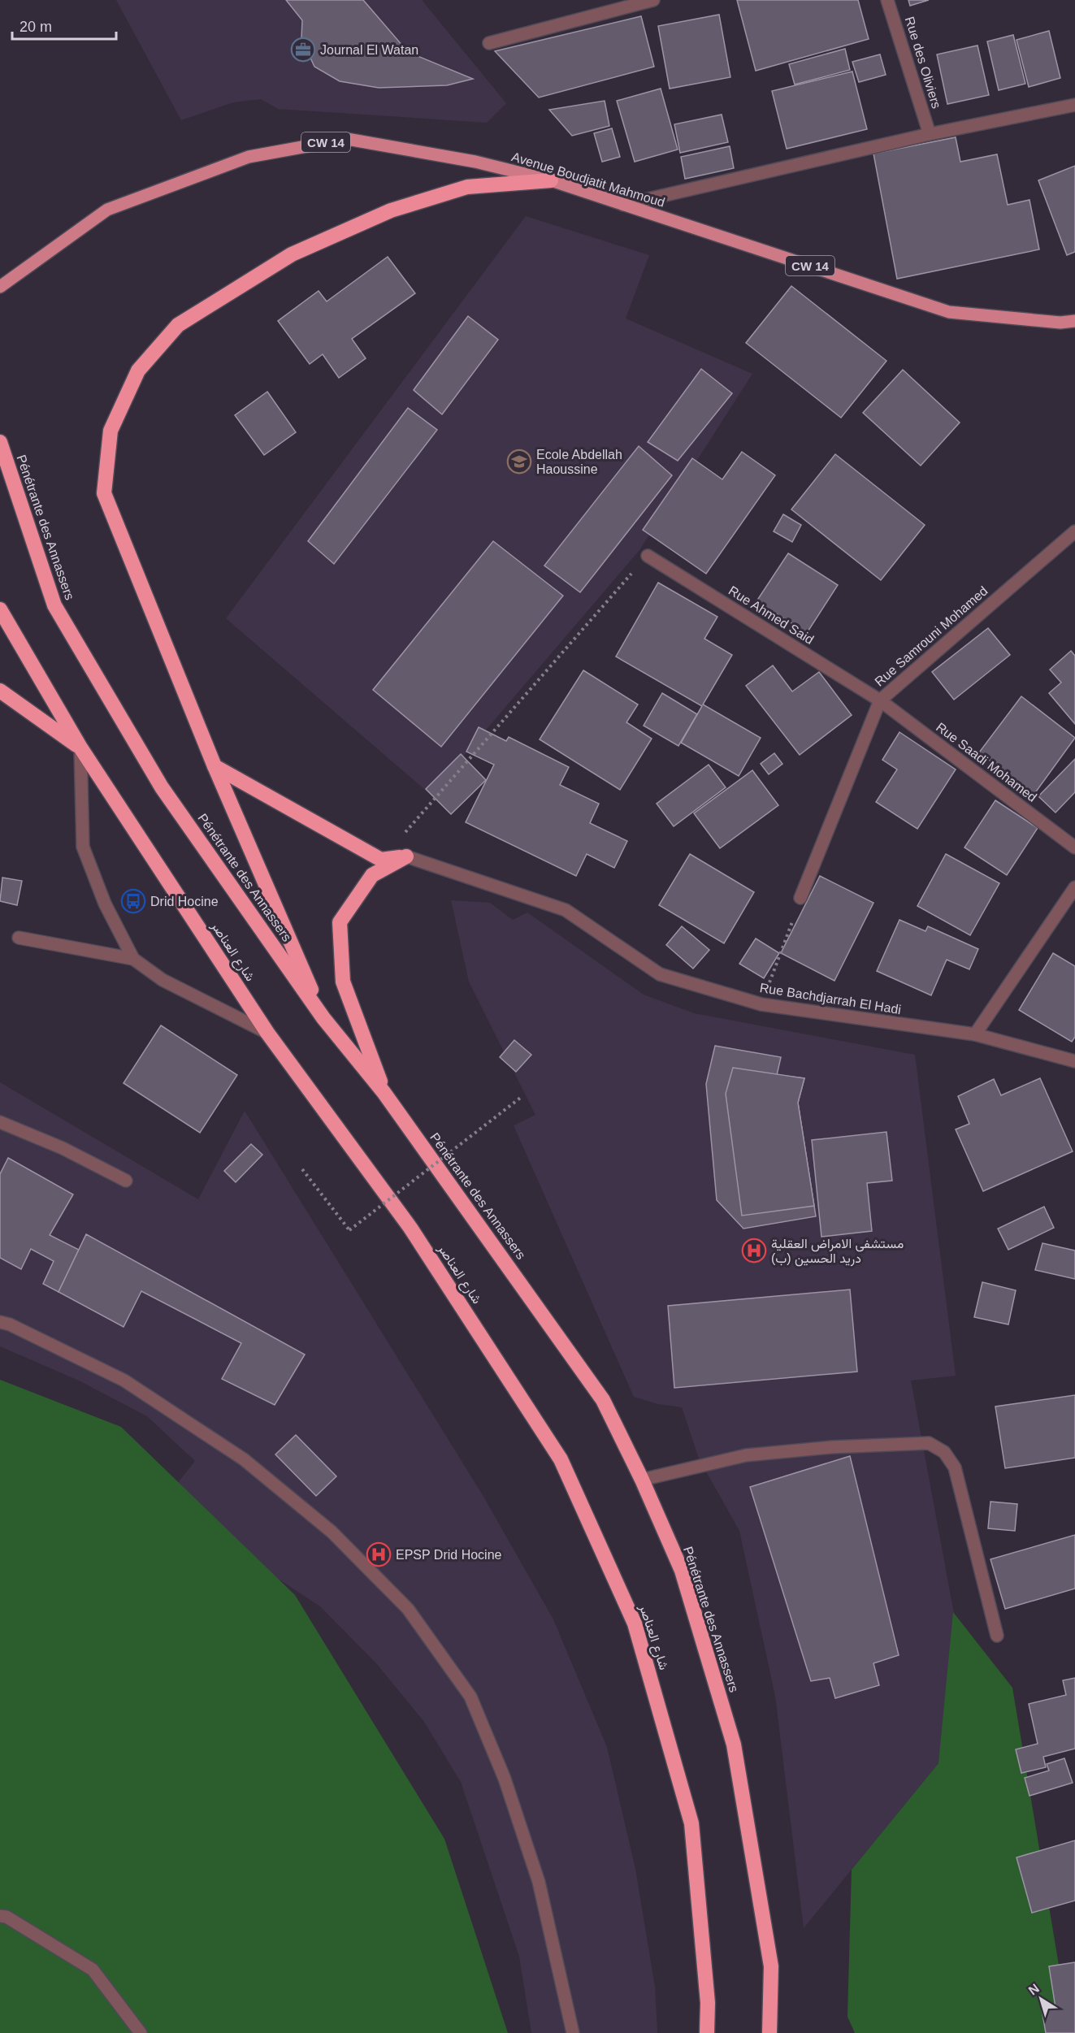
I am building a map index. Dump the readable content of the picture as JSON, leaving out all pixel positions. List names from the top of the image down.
{
  "streets": {
    "highway": ["Pénétrante des Annassers", "شارع العناصر"],
    "main road": ["CW 14", "Avenue Boudjatit Mahmoud"],
    "street": [
      "Rue des Oliviers",
      "Rue Ahmed Said",
      "Rue Samrouni Mohamed",
      "Rue Saadi Mohamed",
      "Rue Bachdjarrah El Hadi"
    ]
  },
  "crossings": [
    ["Rue Ahmed Said", "Rue Samrouni Mohamed"],
    ["Rue Ahmed Said", "Rue Saadi Mohamed"],
    ["Rue Samrouni Mohamed", "Rue Saadi Mohamed"]
  ],
  "places": {
    "office": ["Journal El Watan"],
    "school or university": ["Ecole Abdellah Haoussine"],
    "bus stop": ["Drid Hocine"],
    "hospital": ["مستشفى الامراض العقلية دريد الحسين (ب)", "EPSP Drid Hocine"]
  },
  "scale_bar": "20 m",
  "north": "top left"
}
